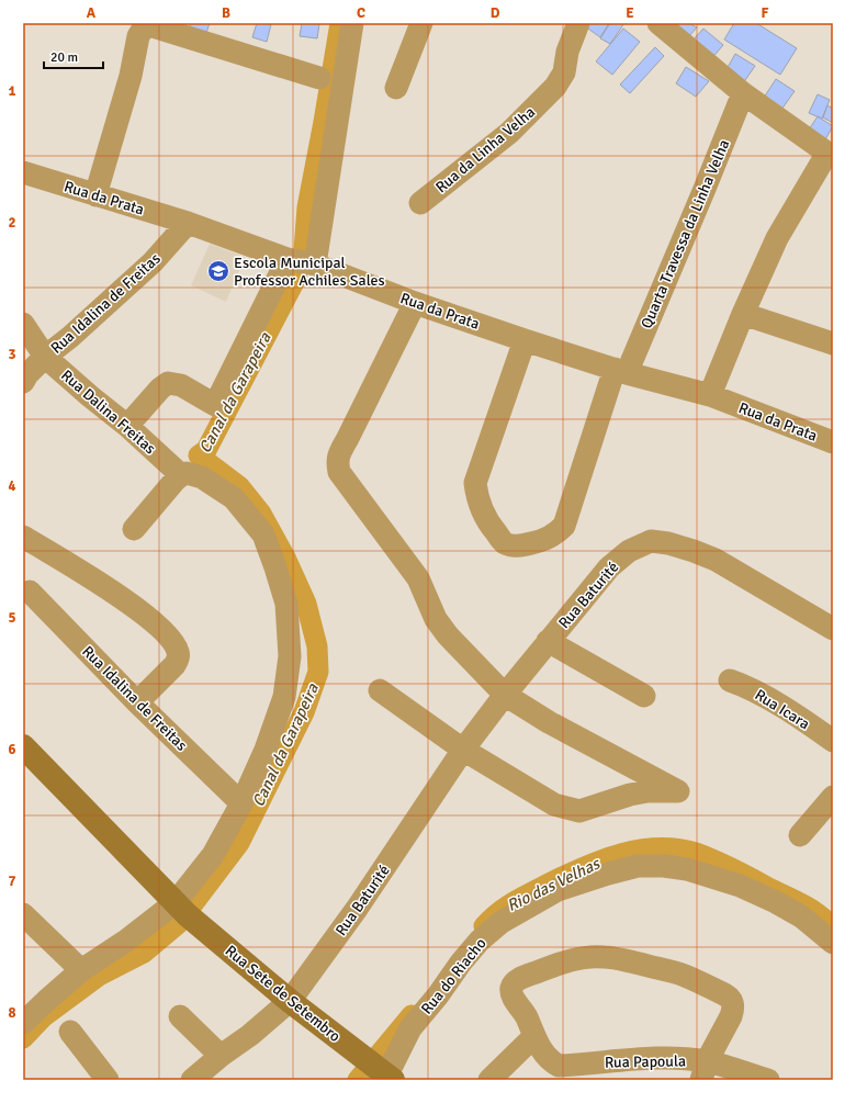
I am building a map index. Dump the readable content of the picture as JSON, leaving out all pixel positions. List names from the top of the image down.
{
  "streets": {
    "street": [
      "Rua da Linha Velha",
      "Rua da Prata",
      "Quarta Travessa da Linha Velha",
      "Rua Idalina de Freitas",
      "Rua Dalina Freitas",
      "Rua Baturité",
      "Rua Icara",
      "Rua do Riacho",
      "Rua Sete de Setembro",
      "Rua Papoula"
    ]
  },
  "crossings": [
    ["Rua da Prata", "Quarta Travessa da Linha Velha"],
    ["Rua da Prata", "Rua Idalina de Freitas"],
    ["Rua Idalina de Freitas", "Rua Dalina Freitas"],
    ["Rua Baturité", "Rua Sete de Setembro"],
    ["Rua do Riacho", "Rua Sete de Setembro"]
  ],
  "water": ["Canal da Garapeira", "Rio das Velhas"],
  "places": {
    "school or university": ["Escola Municipal Professor Achiles Sales"]
  },
  "scale_bar": "20 m",
  "grid": {
    "columns": [
      "A",
      "B",
      "C",
      "D",
      "E",
      "F"
    ],
    "rows": [
      "1",
      "2",
      "3",
      "4",
      "5",
      "6",
      "7",
      "8"
    ]
  }
}
